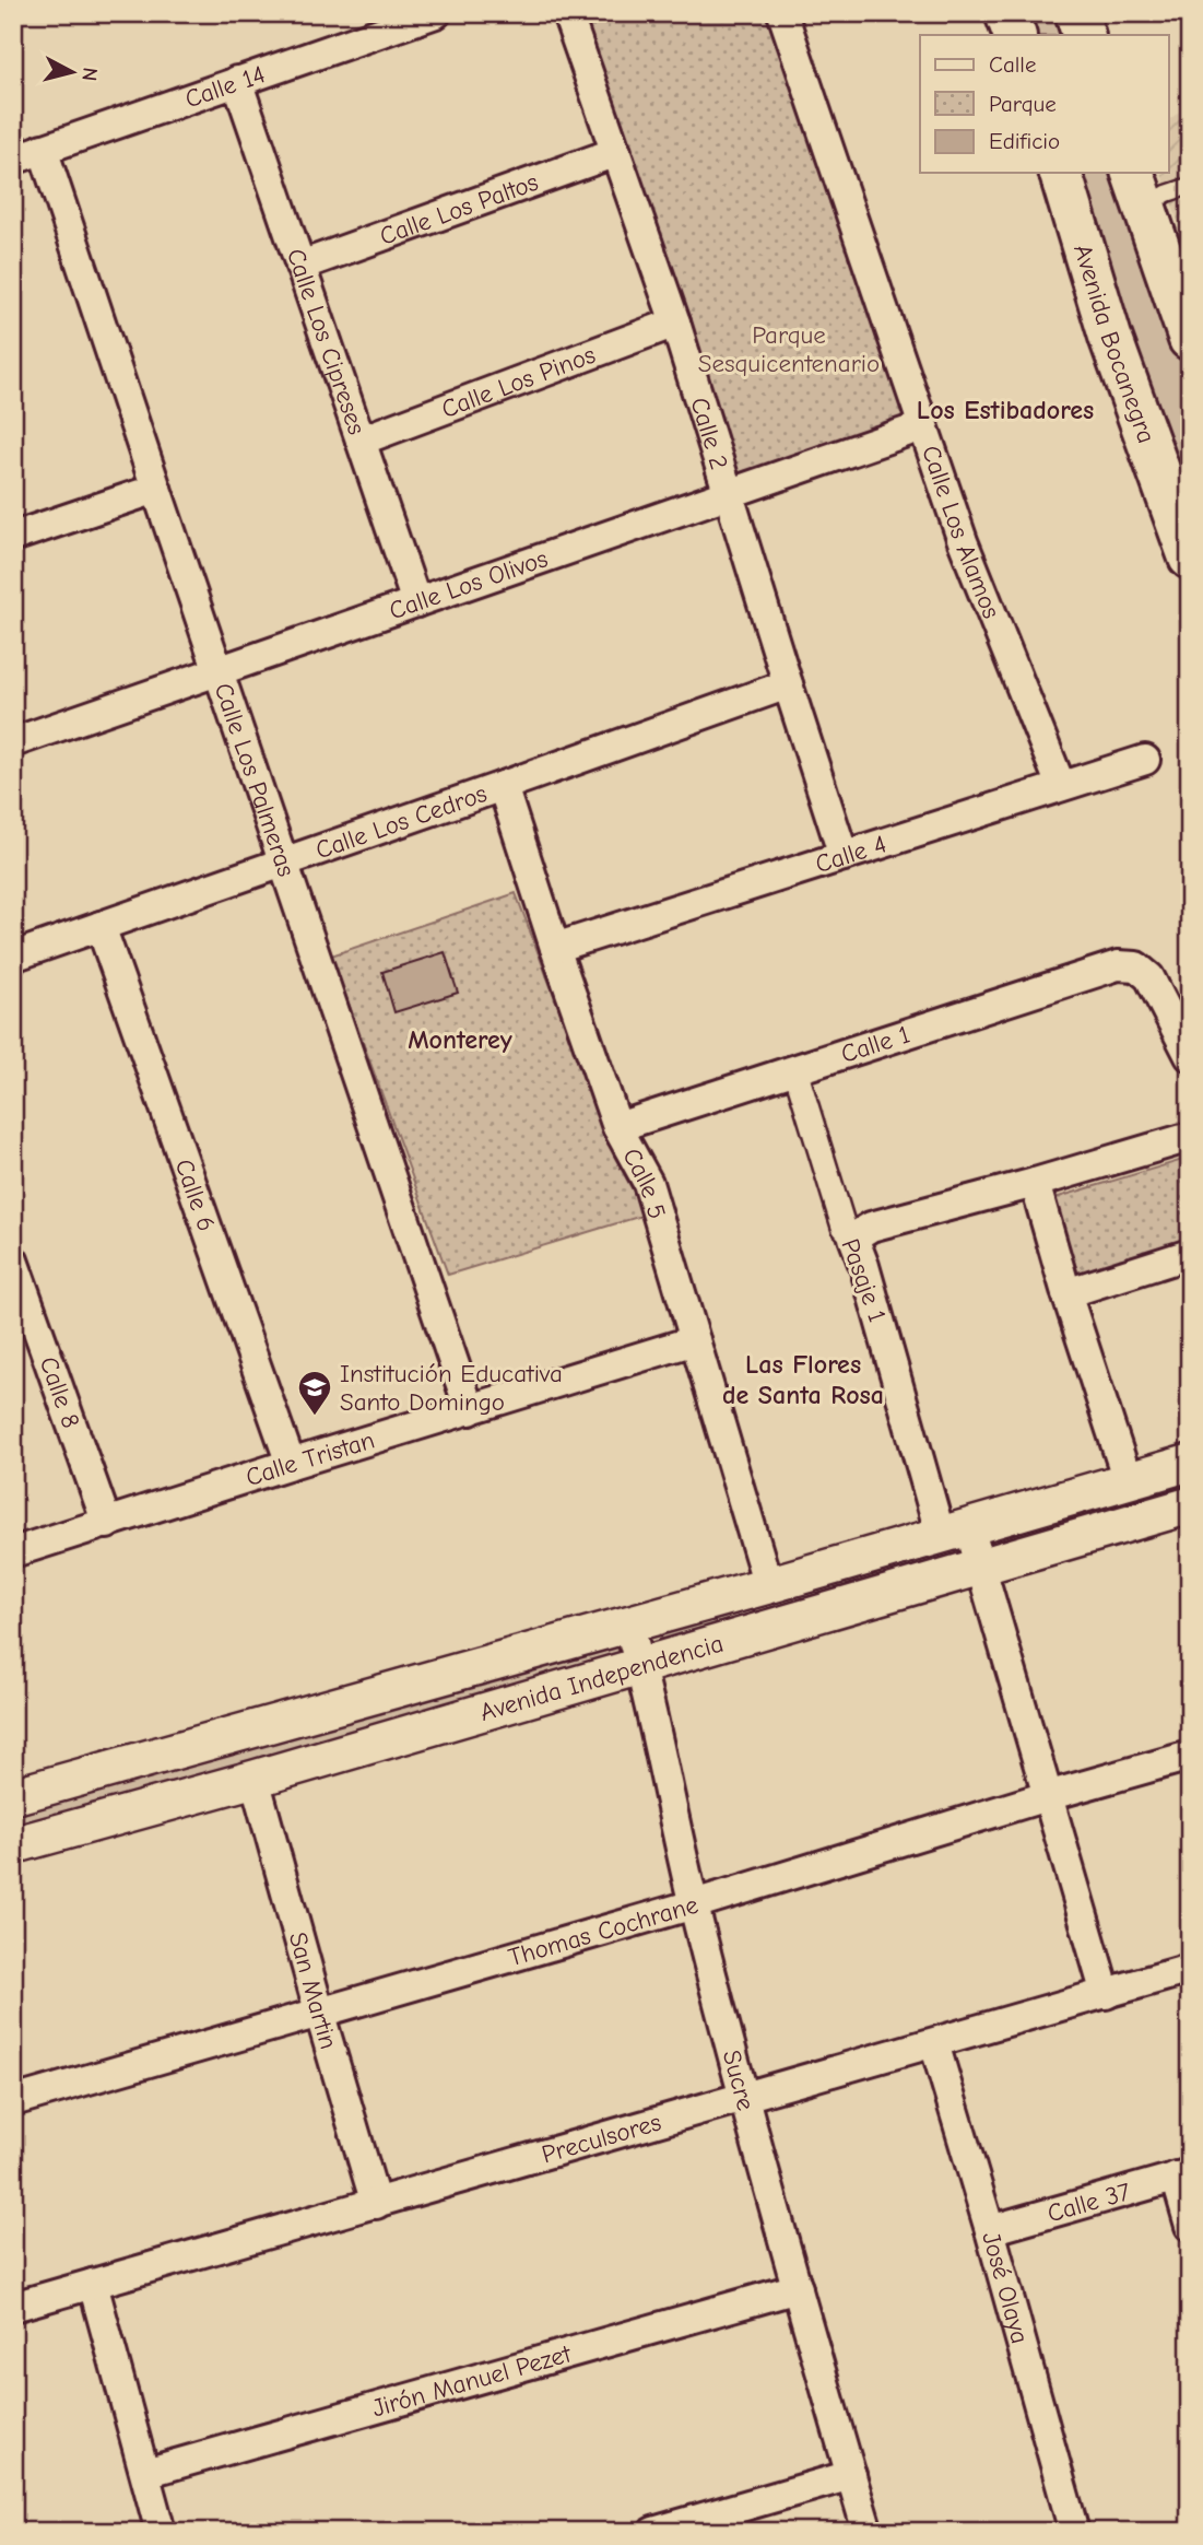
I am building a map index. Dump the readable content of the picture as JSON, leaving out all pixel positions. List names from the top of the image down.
{
  "streets": {
    "main road": ["Avenida Bocanegra"],
    "street": [
      "Calle 14",
      "Calle Los Paltos",
      "Calle Los Cipreses",
      "Calle Los Pinos",
      "Calle 2",
      "Calle Los Alamos",
      "Calle Los Olivos",
      "Calle Los Palmeras",
      "Calle Los Cedros",
      "Calle 4",
      "Calle 1",
      "Calle 5",
      "Calle 6",
      "Pasaje 1",
      "Calle 8",
      "Calle Tristan",
      "Avenida Independencia",
      "Thomas Cochrane",
      "San Martin",
      "Sucre",
      "Preculsores",
      "Calle 37",
      "José Olaya",
      "Jirón Manuel Pezet"
    ]
  },
  "crossings": [
    ["Calle 14", "Calle Los Cipreses"],
    ["Calle 14", "Calle Los Palmeras"],
    ["Calle Los Paltos", "Calle Los Cipreses"],
    ["Calle Los Paltos", "Calle 2"],
    ["Calle Los Cipreses", "Calle Los Pinos"],
    ["Calle Los Cipreses", "Calle Los Olivos"],
    ["Calle Los Pinos", "Calle 2"],
    ["Calle 2", "Calle Los Olivos"],
    ["Calle 2", "Calle Los Cedros"],
    ["Calle 2", "Calle 4"],
    ["Calle Los Alamos", "Calle Los Olivos"],
    ["Calle Los Alamos", "Calle 4"],
    ["Calle Los Olivos", "Calle Los Palmeras"],
    ["Calle Los Palmeras", "Calle Los Cedros"],
    ["Calle Los Palmeras", "Calle Tristan"],
    ["Calle Los Cedros", "Calle 5"],
    ["Calle Los Cedros", "Calle 6"],
    ["Calle 4", "Calle 5"],
    ["Calle 1", "Calle 5"],
    ["Calle 1", "Pasaje 1"],
    ["Calle 5", "Calle Tristan"],
    ["Calle 5", "Avenida Independencia"],
    ["Calle 6", "Calle Tristan"],
    ["Pasaje 1", "Avenida Independencia"],
    ["Pasaje 1", "Thomas Cochrane"],
    ["Pasaje 1", "Preculsores"],
    ["Calle 8", "Calle Tristan"],
    ["Avenida Independencia", "San Martin"],
    ["Avenida Independencia", "Sucre"],
    ["Thomas Cochrane", "San Martin"],
    ["Thomas Cochrane", "Sucre"],
    ["San Martin", "Preculsores"],
    ["Sucre", "Preculsores"],
    ["Sucre", "Jirón Manuel Pezet"],
    ["Preculsores", "José Olaya"],
    ["Calle 37", "José Olaya"]
  ],
  "districts": ["Los Estibadores", "Monterey", "Las Flores de Santa Rosa"],
  "parks": ["Parque Sesquicentenario"],
  "places": {
    "school or university": ["Institución Educativa Santo Domingo"]
  },
  "legend": ["Calle", "Parque", "Edificio"],
  "north": "right"
}
